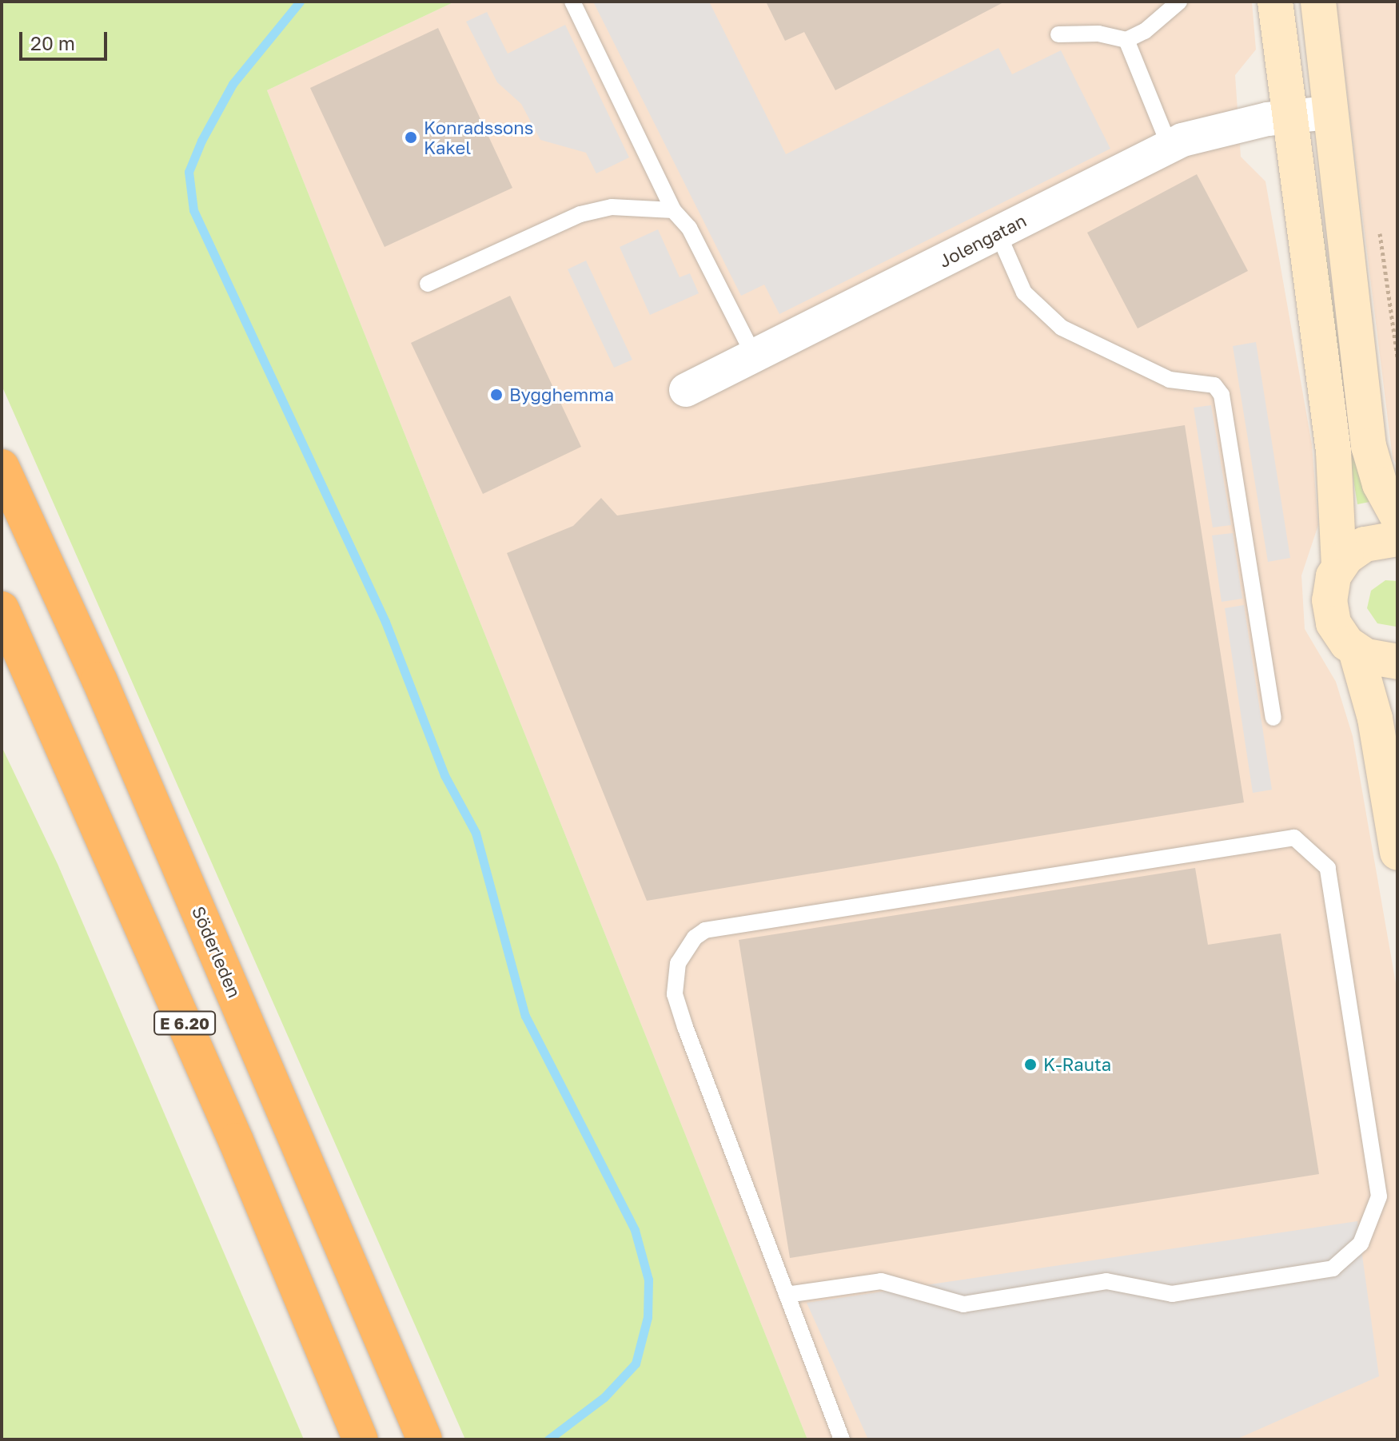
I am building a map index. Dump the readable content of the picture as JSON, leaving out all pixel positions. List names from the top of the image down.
{
  "streets": {
    "highway": ["Söderleden", "E 6.20"],
    "street": ["Jolengatan"]
  },
  "places": ["Konradssons Kakel", "Bygghemma", "K-Rauta"],
  "scale_bar": "20 m"
}
